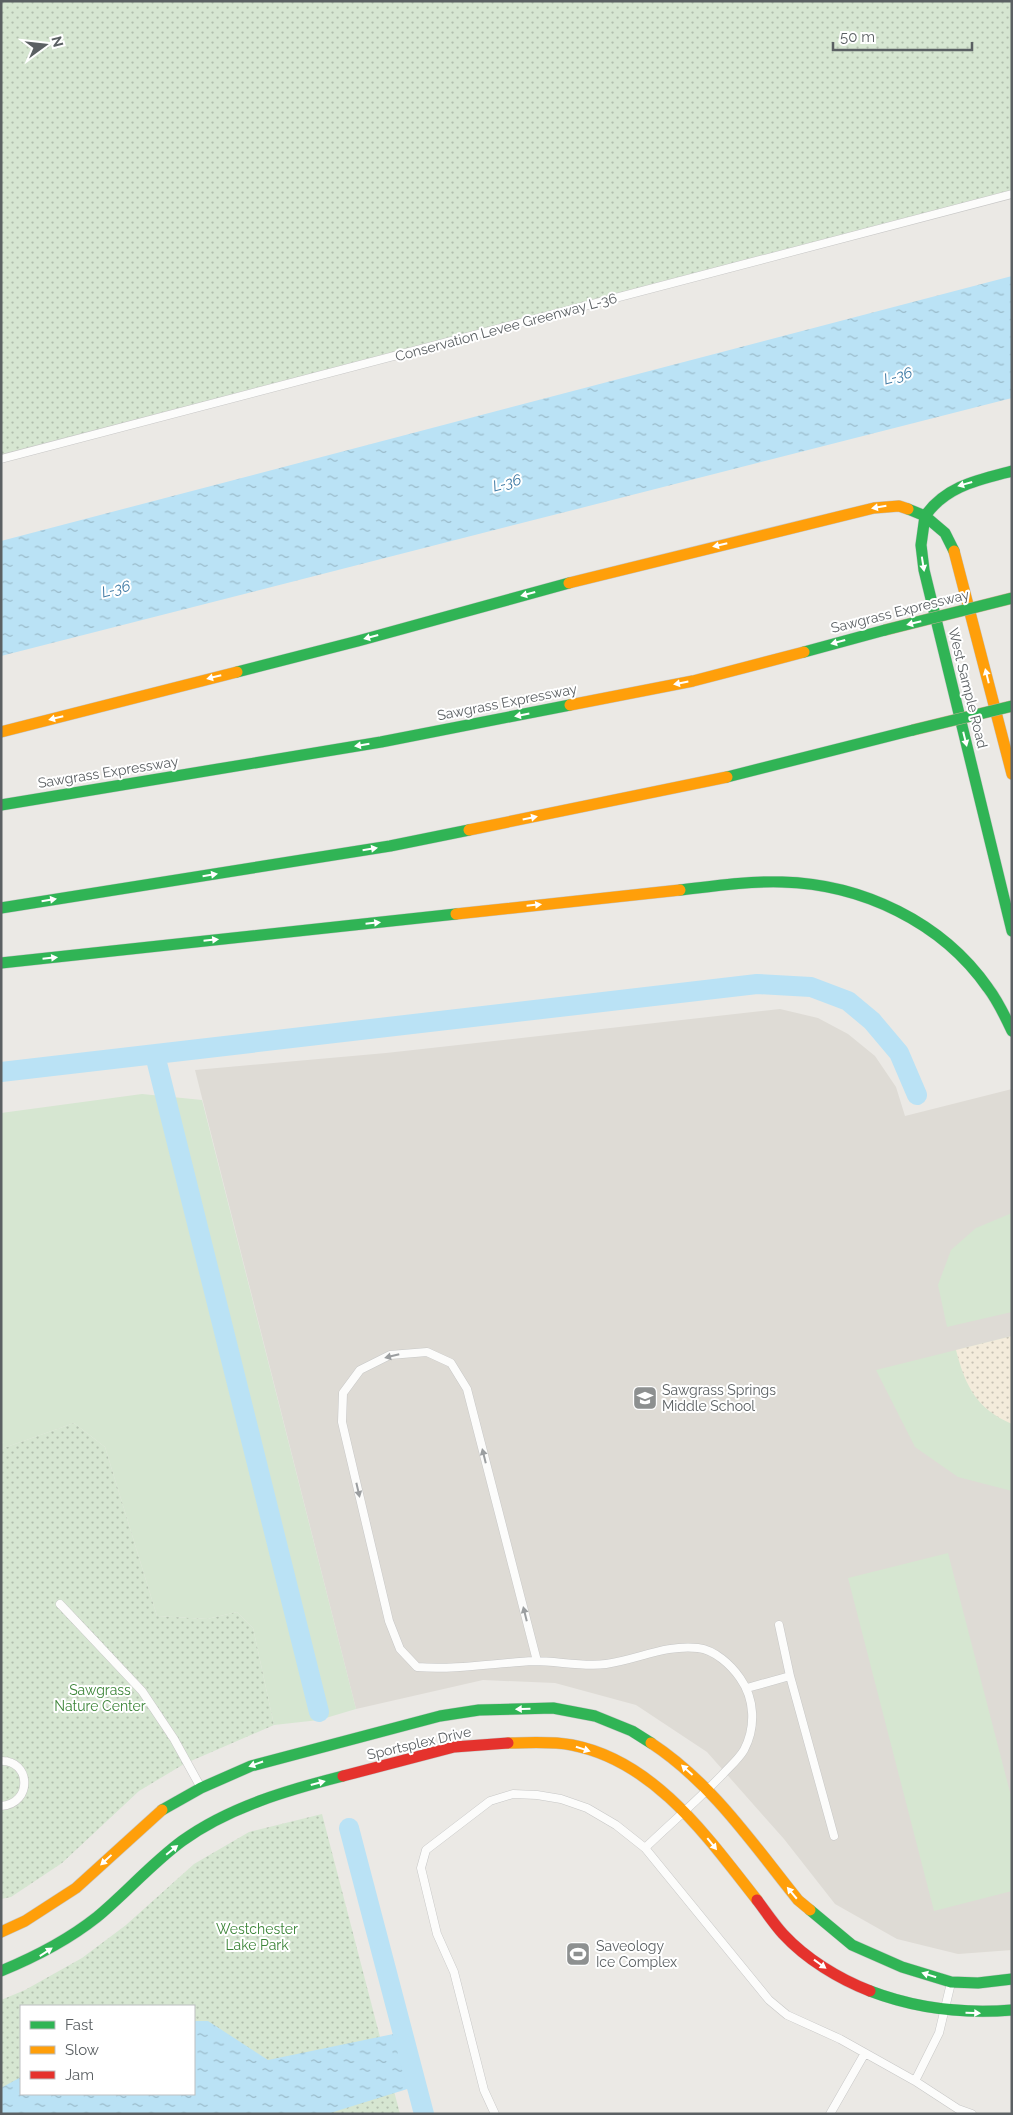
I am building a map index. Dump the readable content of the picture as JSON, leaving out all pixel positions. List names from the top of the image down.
{
  "streets": {
    "main road": ["Sawgrass Expressway", "West Sample Road", "Sportsplex Drive"],
    "lane": ["Conservation Levee Greenway L-36"]
  },
  "water": ["L-36"],
  "parks": ["Sawgrass Nature Center", "Westchester Lake Park"],
  "places": {
    "school or university": ["Sawgrass Springs Middle School"],
    "sports": ["Saveology Ice Complex"]
  },
  "legend": ["Fast", "Slow", "Jam"],
  "scale_bar": "50 m",
  "north": "right"
}
